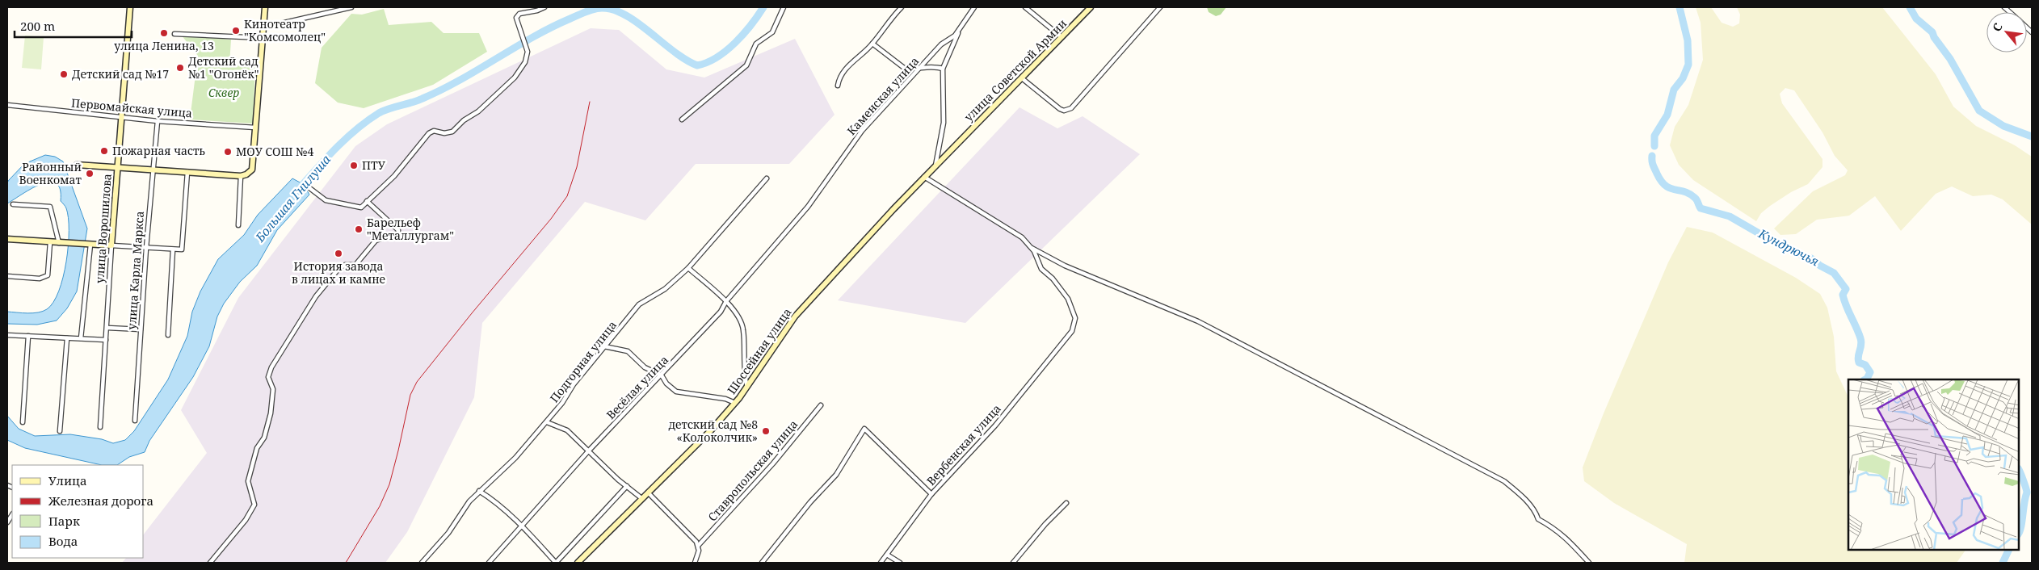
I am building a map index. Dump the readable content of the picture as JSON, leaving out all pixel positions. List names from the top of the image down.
{
  "streets": {
    "main road": ["улица Советской Армии", "улица Ворошилова", "Шоссейная улица"],
    "street": [
      "Каменская улица",
      "Первомайская улица",
      "улица Карла Маркса",
      "Подгорная улица",
      "Весёлая улица",
      "Вербенская улица",
      "Ставропольская улица"
    ]
  },
  "crossings": [
    ["улица Советской Армии", "Шоссейная улица"],
    ["Каменская улица", "Весёлая улица"],
    ["Первомайская улица", "улица Ворошилова"],
    ["Первомайская улица", "улица Карла Маркса"]
  ],
  "water": ["Большая Гнилуша", "Кундрючья"],
  "parks": ["Сквер"],
  "places": [
    "Кинотеатр \"Комсомолец\"",
    "улица Ленина, 13",
    "Детский сад №1 \"Огонёк\"",
    "Детский сад №17",
    "Пожарная часть",
    "МОУ СОШ №4",
    "ПТУ",
    "Районный Военкомат",
    "Барельеф \"Металлургам\"",
    "История завода в лицах и камне",
    "детский сад №8 «Колоколчик»"
  ],
  "legend": [
    "Улица",
    "Железная дорога",
    "Парк",
    "Вода"
  ],
  "scale_bar": "200 m",
  "north": "top left"
}
